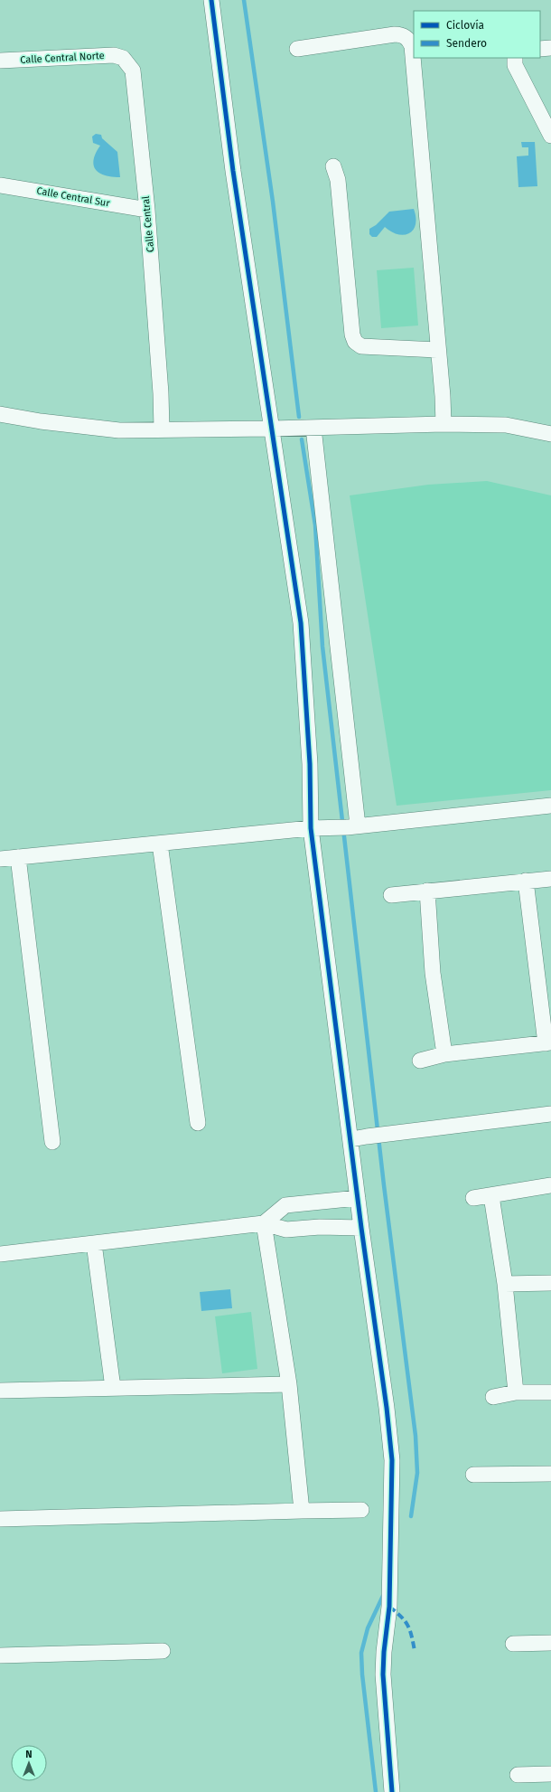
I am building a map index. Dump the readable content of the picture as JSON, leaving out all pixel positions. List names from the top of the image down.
{
  "streets": {
    "street": ["Calle Central Norte", "Calle Central Sur", "Calle Central"]
  },
  "crossings": [
    ["Calle Central Norte", "Calle Central"],
    ["Calle Central Sur", "Calle Central"]
  ],
  "legend": ["Ciclovía", "Sendero"],
  "north": "top"
}
